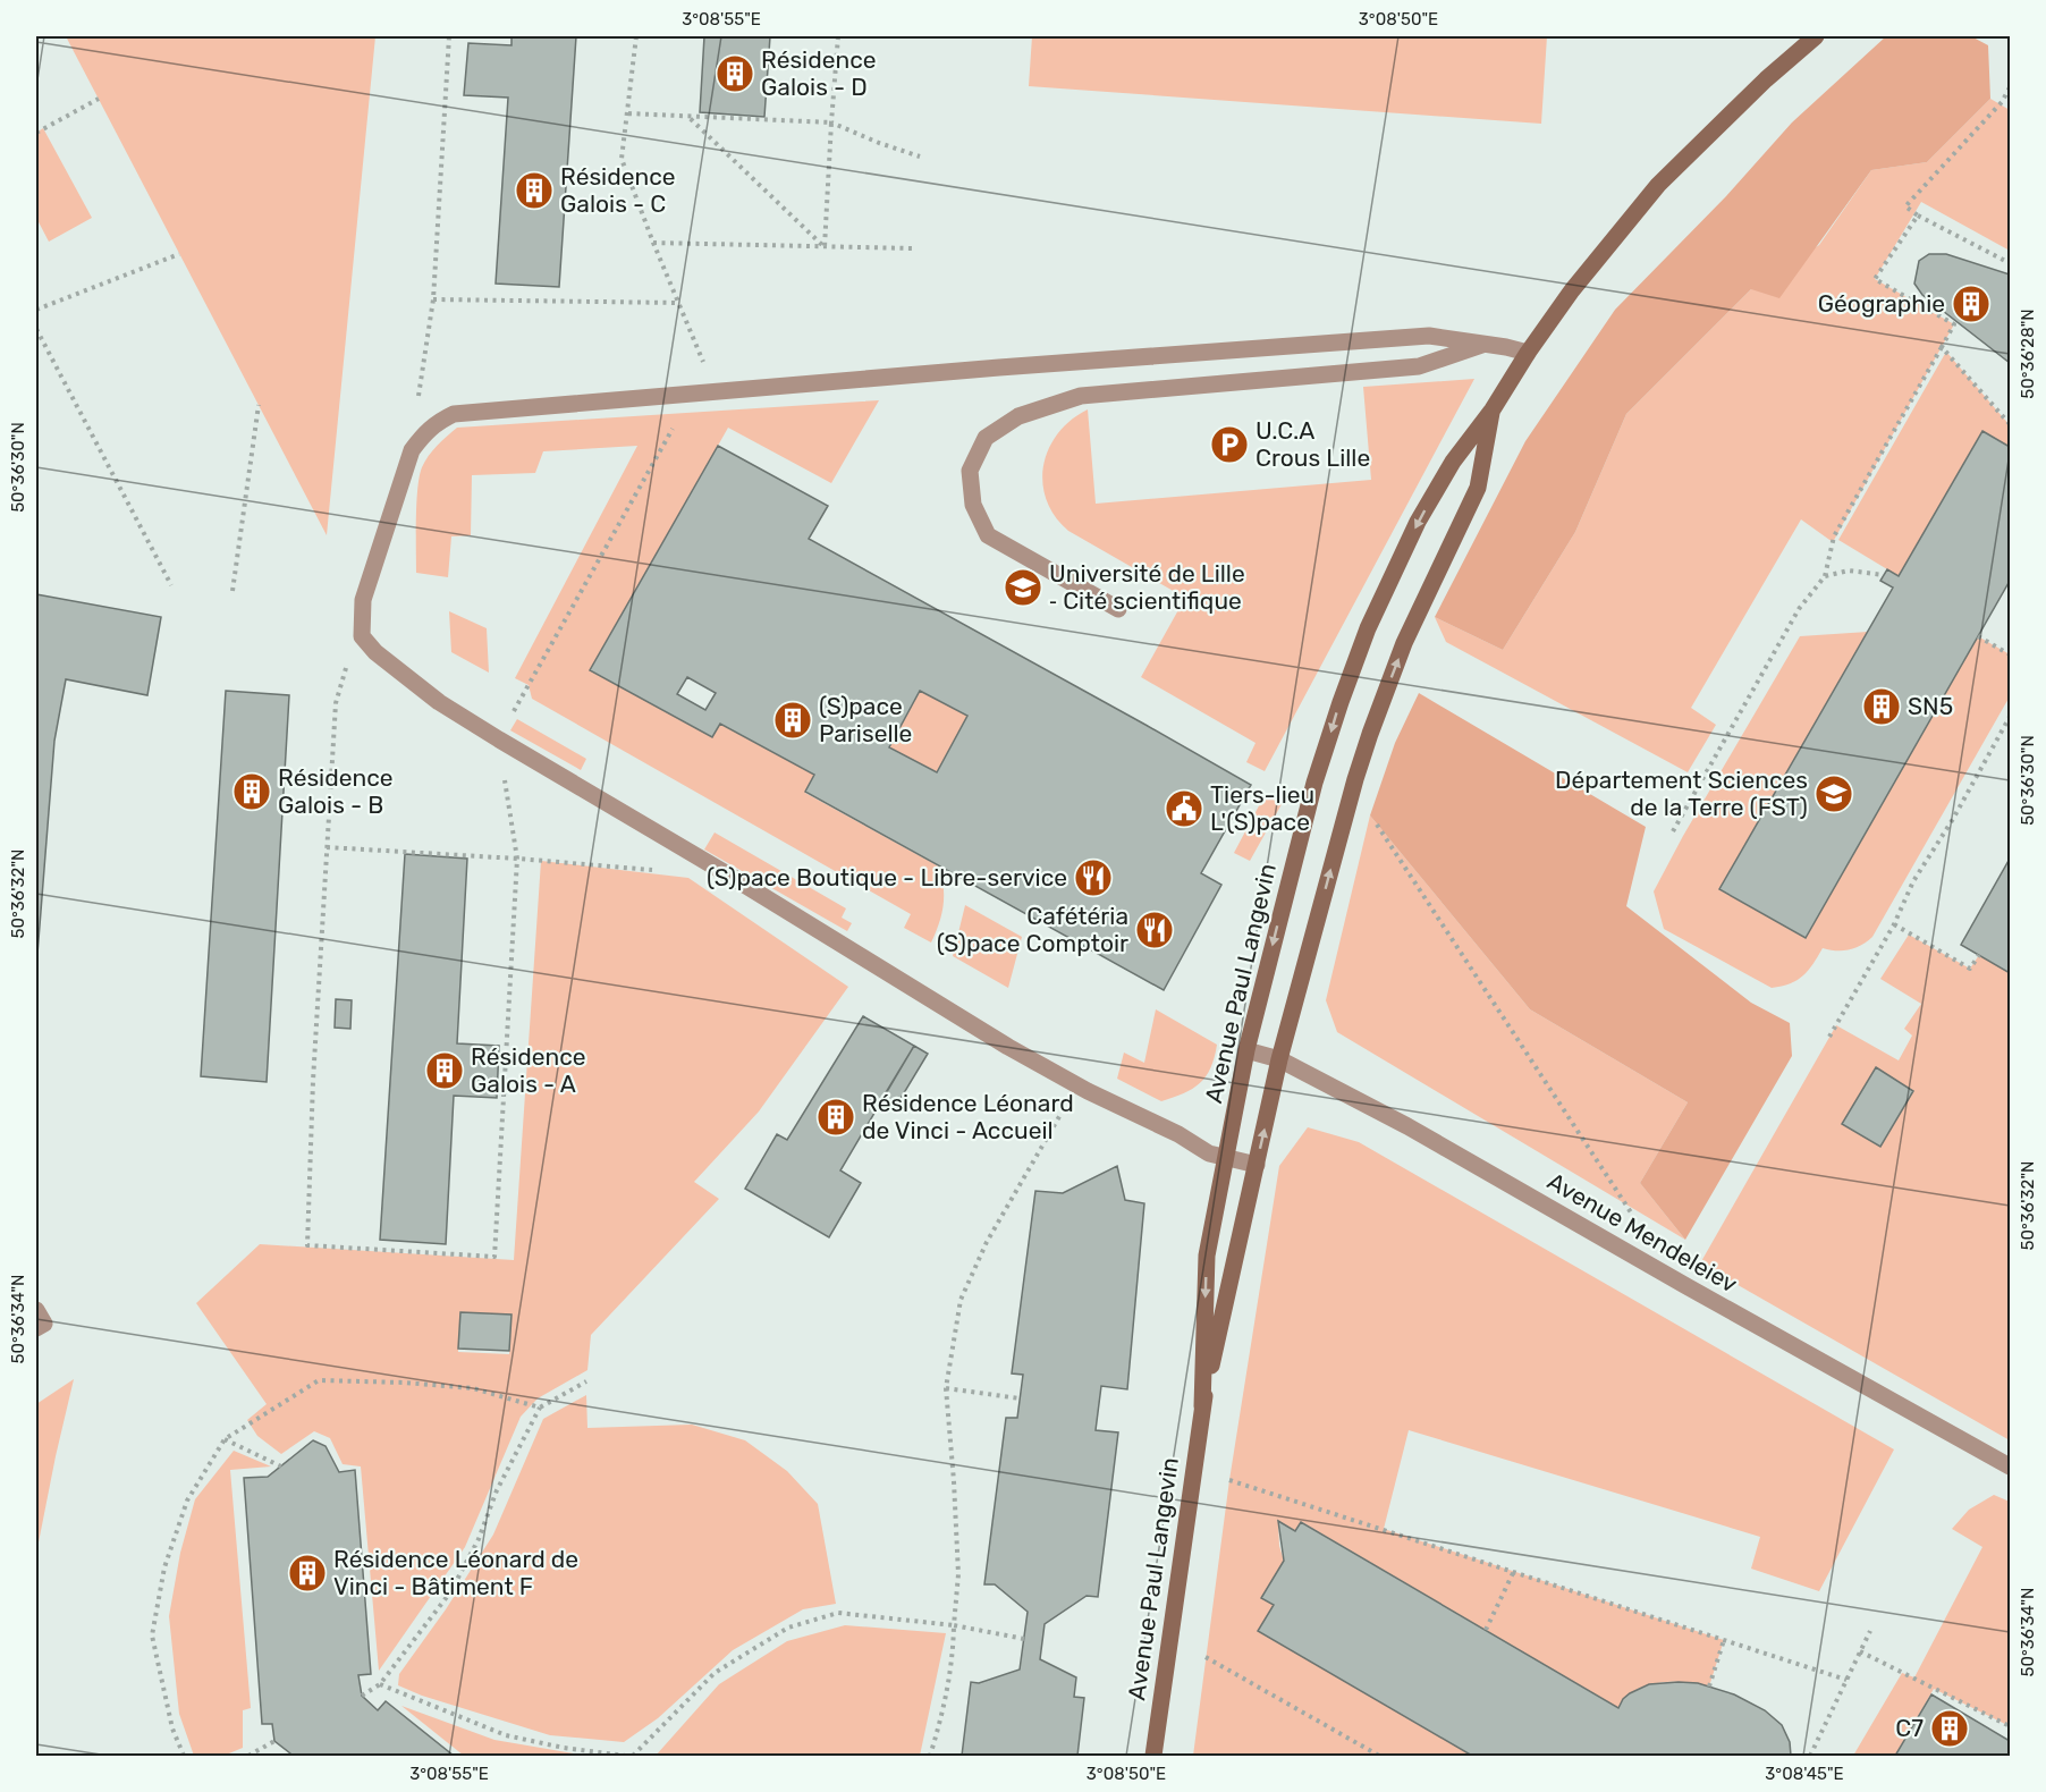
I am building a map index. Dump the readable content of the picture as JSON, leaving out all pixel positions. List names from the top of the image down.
{
  "streets": {
    "street": ["Avenue Paul Langevin", "Avenue Mendeleiev"]
  },
  "crossings": [
    ["Avenue Paul Langevin", "Avenue Mendeleiev"]
  ],
  "places": {
    "building": [
      "Résidence Galois - D",
      "Résidence Galois - C",
      "Géographie",
      "SN5",
      "(S)pace Pariselle",
      "Résidence Galois - B",
      "Résidence Galois - A",
      "Résidence Léonard de Vinci - Accueil",
      "Résidence Léonard de Vinci - Bâtiment F",
      "C7"
    ],
    "parking": ["U.C.A Crous Lille"],
    "school or university": ["Université de Lille ‐ Cité scientifique", "Département Sciences de la Terre (FST)"],
    "public building": ["Tiers-lieu L'(S)pace"],
    "restaurant": ["(S)pace Boutique - Libre-service", "Cafétéria (S)pace Comptoir"]
  },
  "coordinates": [
    "3°08'55\"E",
    "3°08'50\"E",
    "50°36'28\"N",
    "50°36'30\"N",
    "50°36'32\"N",
    "50°36'34\"N",
    "3°08'45\"E"
  ]
}
